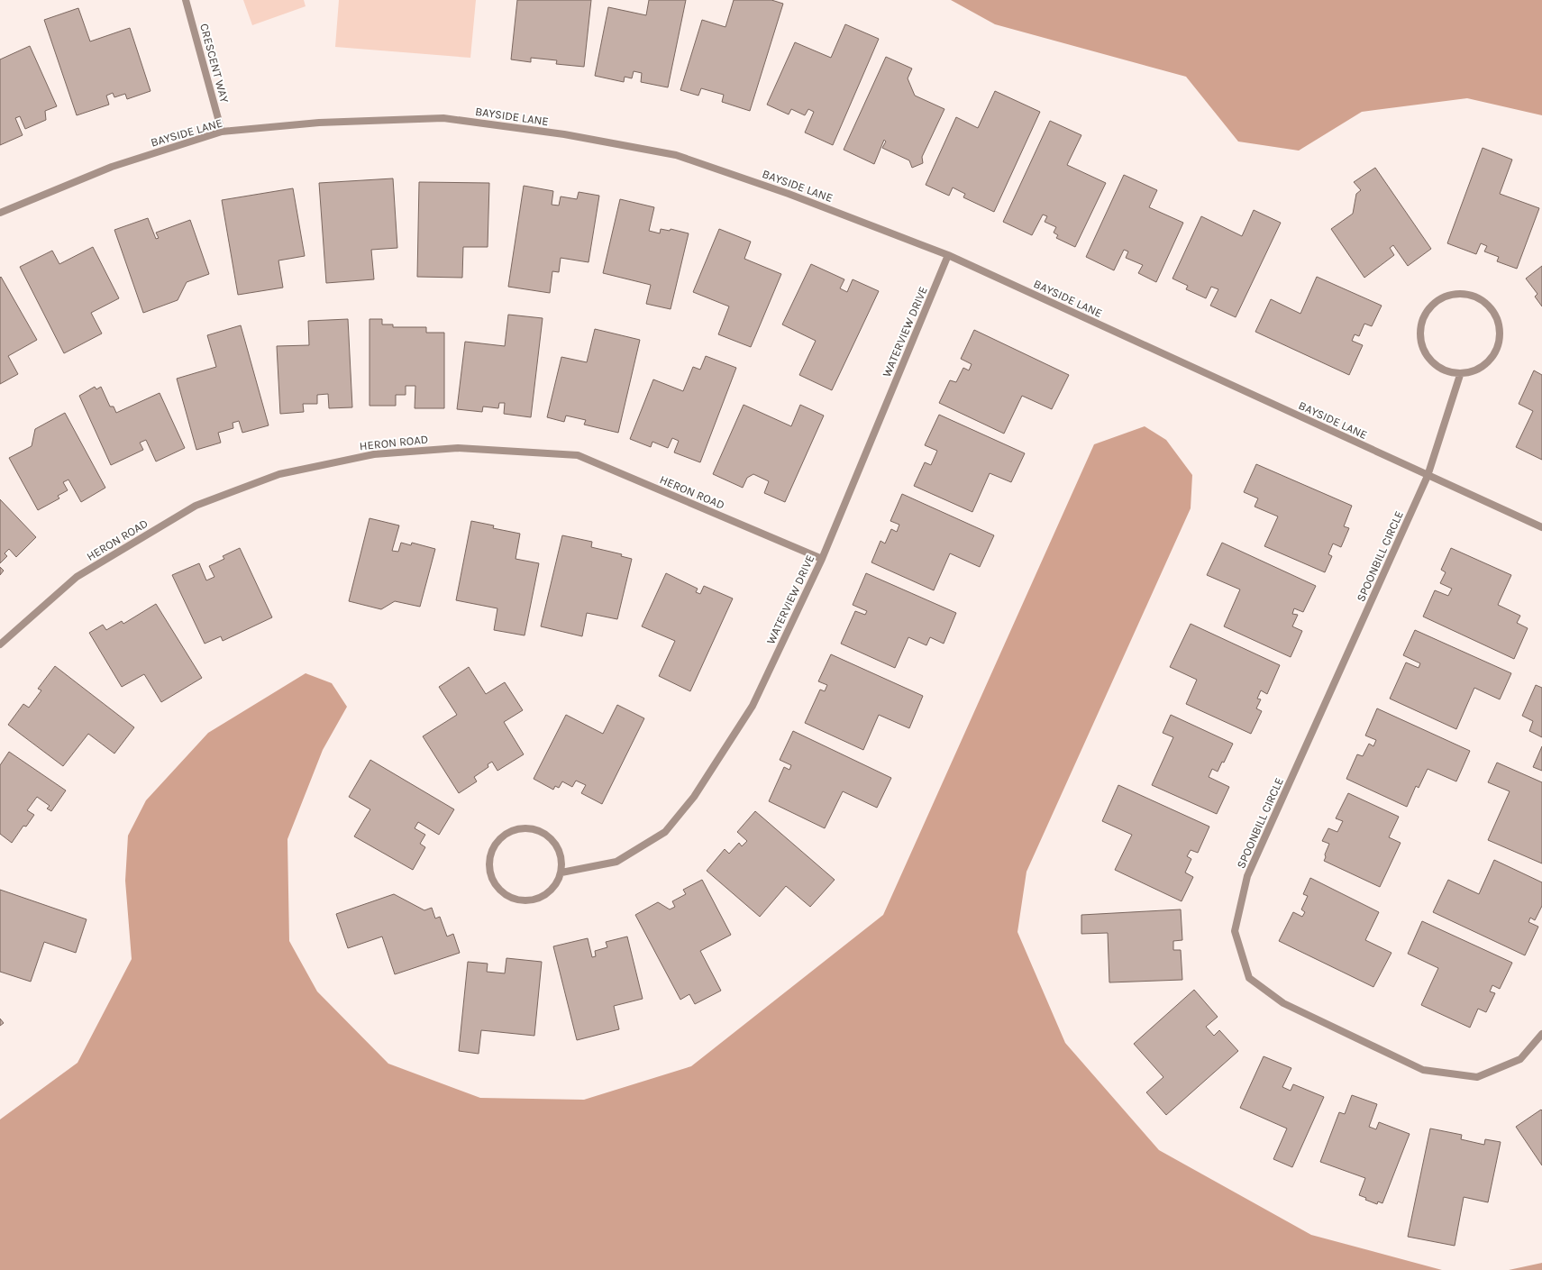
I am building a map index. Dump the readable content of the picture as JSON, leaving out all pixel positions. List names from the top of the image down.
{
  "streets": {
    "street": [
      "CRESCENT WAY",
      "BAYSIDE LANE",
      "WATERVIEW DRIVE",
      "HERON ROAD",
      "SPOONBILL CIRCLE"
    ]
  },
  "crossings": [
    ["CRESCENT WAY", "BAYSIDE LANE"],
    ["BAYSIDE LANE", "WATERVIEW DRIVE"],
    ["BAYSIDE LANE", "SPOONBILL CIRCLE"],
    ["WATERVIEW DRIVE", "HERON ROAD"]
  ]
}
